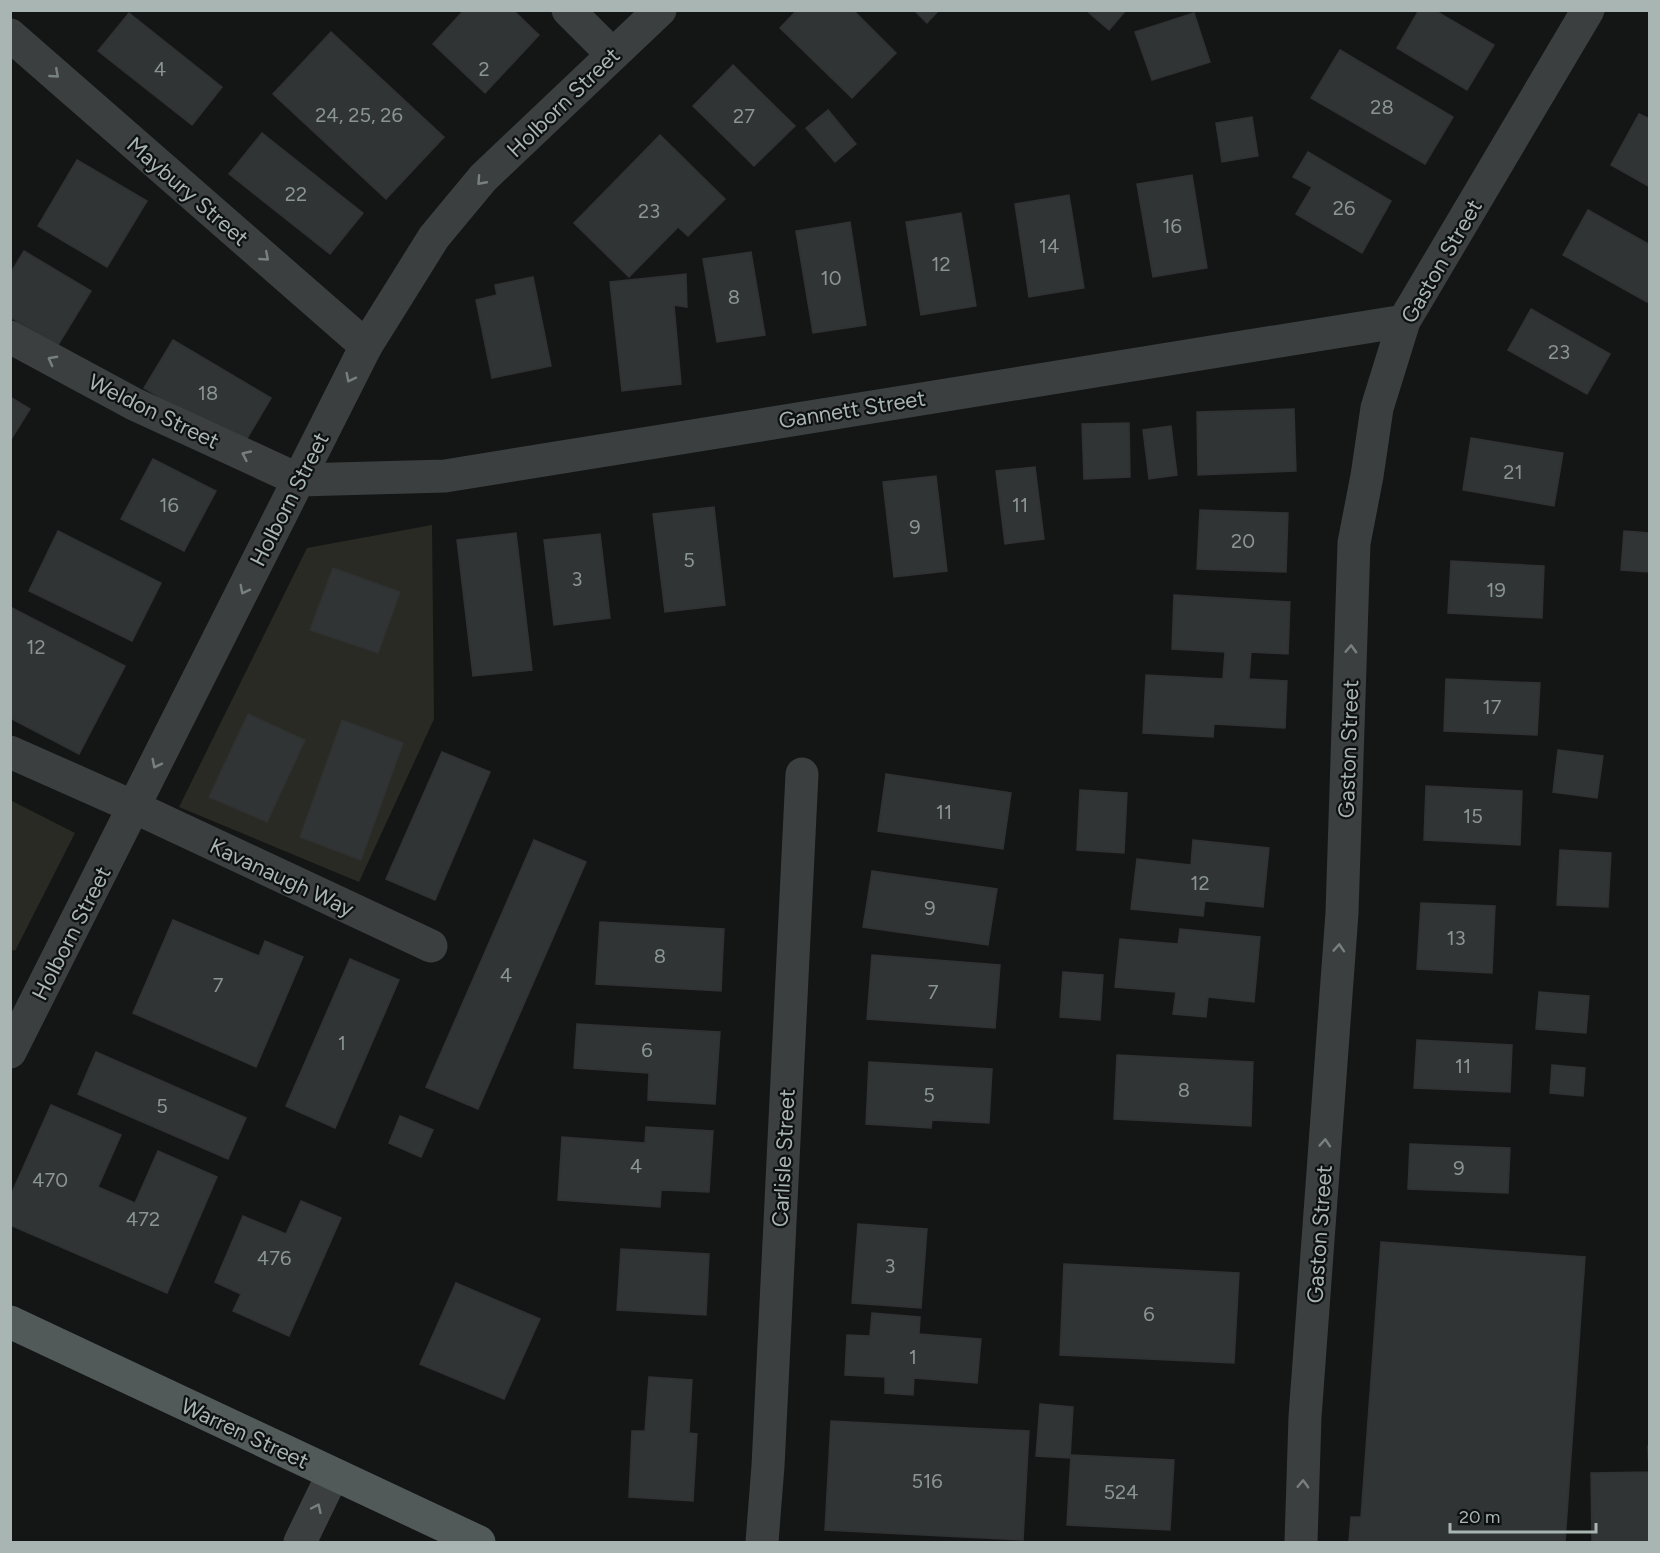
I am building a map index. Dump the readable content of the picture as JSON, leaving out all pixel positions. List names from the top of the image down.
{
  "streets": {
    "main road": ["Warren Street"],
    "street": [
      "Holborn Street",
      "Maybury Street",
      "Gaston Street",
      "Gannett Street",
      "Weldon Street",
      "Kavanaugh Way",
      "Carlisle Street"
    ]
  },
  "crossings": [
    ["Holborn Street", "Maybury Street"],
    ["Holborn Street", "Gannett Street"],
    ["Holborn Street", "Weldon Street"],
    ["Holborn Street", "Kavanaugh Way"],
    ["Gaston Street", "Gannett Street"],
    ["Gannett Street", "Weldon Street"]
  ],
  "one_way": [
    "Holborn Street",
    "Maybury Street",
    "Gaston Street",
    "Weldon Street"
  ],
  "house_numbers": [
    "4",
    "2",
    "28",
    "24, 25, 26",
    "27",
    "22",
    "26",
    "23",
    "16",
    "14",
    "12",
    "10",
    "8",
    "23",
    "18",
    "21",
    "16",
    "11",
    "9",
    "20",
    "5",
    "3",
    "19",
    "12",
    "17",
    "11",
    "15",
    "12",
    "9",
    "13",
    "8",
    "4",
    "7",
    "7",
    "1",
    "6",
    "11",
    "8",
    "5",
    "5",
    "4",
    "9",
    "470",
    "472",
    "476",
    "3",
    "6",
    "1",
    "516",
    "524"
  ],
  "scale_bar": "20 m"
}
